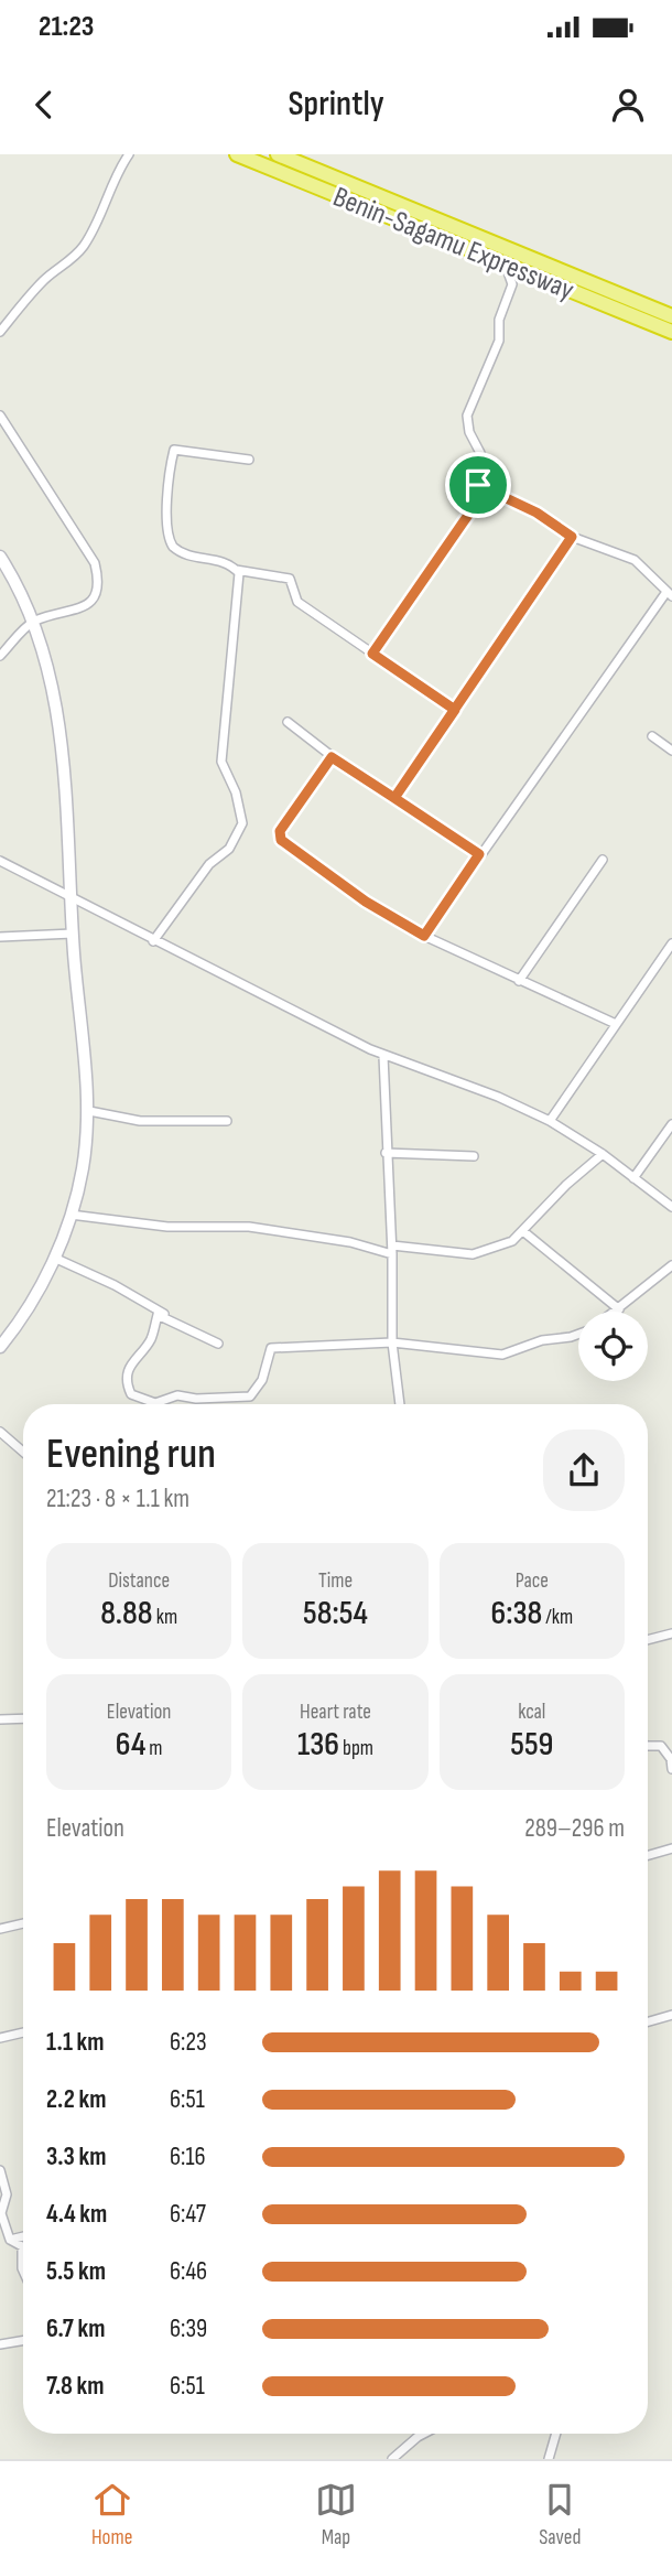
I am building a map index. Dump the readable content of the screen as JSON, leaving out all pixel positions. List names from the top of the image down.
{
  "streets": {
    "highway": ["Benin-Sagamu Expressway"]
  },
  "page": {
    "status": "21:23",
    "header": "Sprintly",
    "heading": ["Evening run", "21:23 · 8 × 1.1 km"],
    "stats": [
      ["Distance", "8.88 km"],
      ["Time", "58:54"],
      ["Pace", "6:38 /km"],
      ["Elevation", "64 m"],
      ["Heart rate", "136 bpm"],
      ["kcal", "559"]
    ],
    "chart": ["Elevation", "289–296 m"],
    "list": [
      {
        "name": "1.1 km",
        "note": "6:23"
      },
      {
        "name": "2.2 km",
        "note": "6:51"
      },
      {
        "name": "3.3 km",
        "note": "6:16"
      },
      {
        "name": "4.4 km",
        "note": "6:47"
      },
      {
        "name": "5.5 km",
        "note": "6:46"
      },
      {
        "name": "6.7 km",
        "note": "6:39"
      },
      {
        "name": "7.8 km",
        "note": "6:51"
      }
    ],
    "tabs": ["Home", "Map", "Saved"]
  }
}
